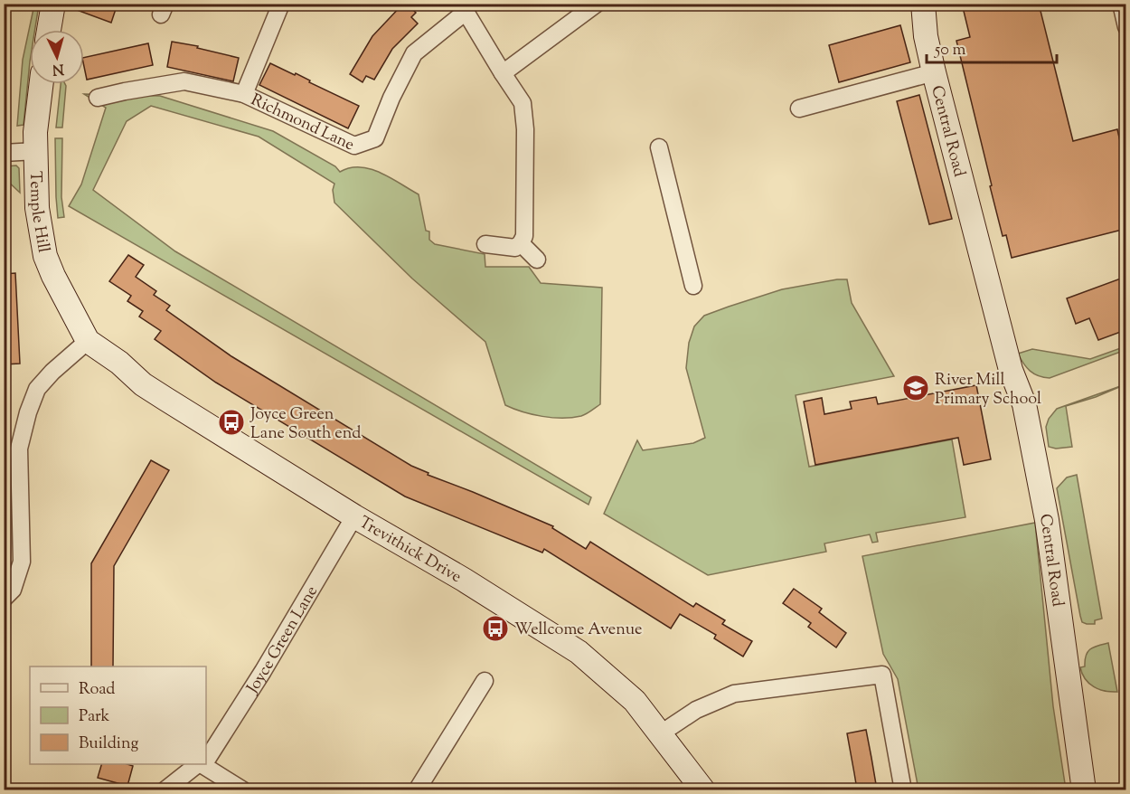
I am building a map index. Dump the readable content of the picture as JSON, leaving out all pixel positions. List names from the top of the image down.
{
  "streets": {
    "street": [
      "Richmond Lane",
      "Central Road",
      "Temple Hill",
      "Trevithick Drive",
      "Joyce Green Lane"
    ]
  },
  "crossings": [
    ["Temple Hill", "Trevithick Drive"],
    ["Trevithick Drive", "Joyce Green Lane"]
  ],
  "places": {
    "school or university": ["River Mill Primary School"],
    "bus stop": ["Joyce Green Lane South end", "Wellcome Avenue"]
  },
  "legend": ["Road", "Park", "Building"],
  "scale_bar": "50 m",
  "north": "bottom"
}
